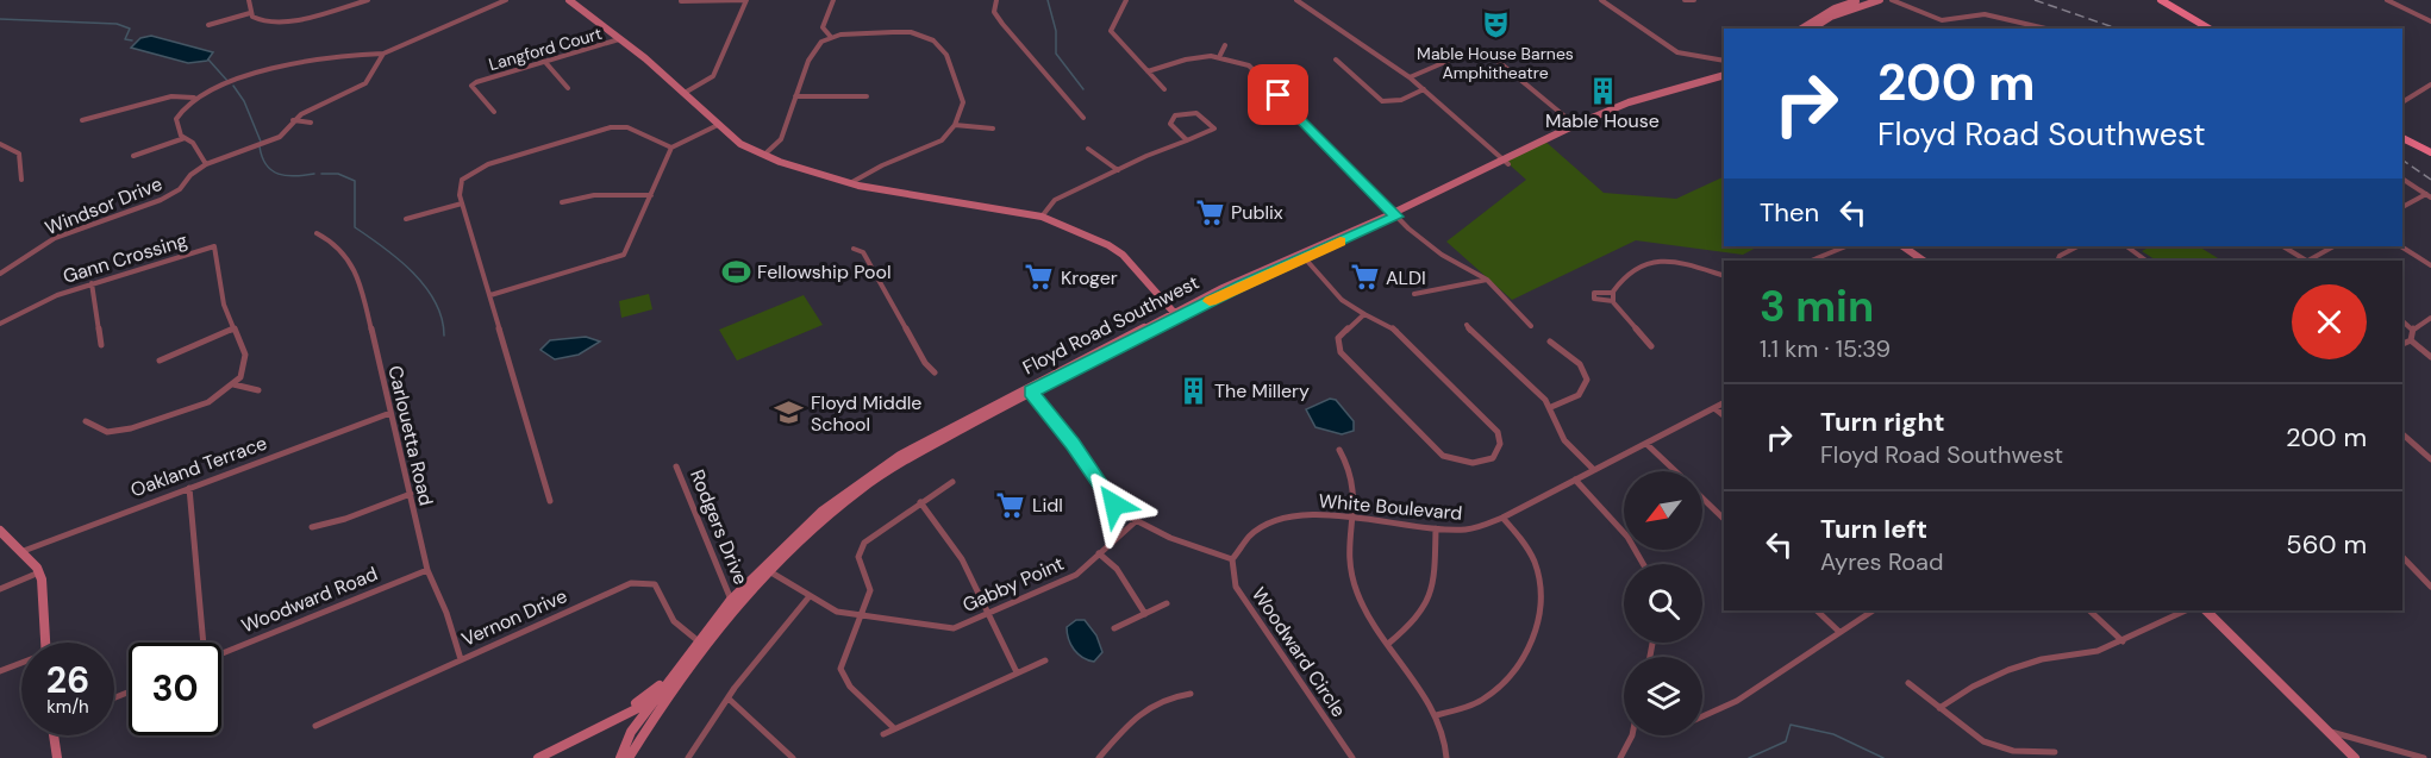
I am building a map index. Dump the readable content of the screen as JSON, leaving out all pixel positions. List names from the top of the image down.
{
  "streets": {
    "main road": ["Floyd Road Southwest"],
    "street": [
      "Langford Court",
      "Windsor Drive",
      "Gann Crossing",
      "Carlouetta Road",
      "Oakland Terrace",
      "White Boulevard",
      "Rodgers Drive",
      "Gabby Point",
      "Woodward Road",
      "Vernon Drive",
      "Woodward Circle"
    ]
  },
  "crossings": [
    ["Floyd Road Southwest", "Rodgers Drive"],
    ["Floyd Road Southwest", "Gabby Point"],
    ["Floyd Road Southwest", "Vernon Drive"],
    ["Carlouetta Road", "Oakland Terrace"],
    ["Carlouetta Road", "Woodward Road"],
    ["Carlouetta Road", "Vernon Drive"],
    ["White Boulevard", "Woodward Circle"]
  ],
  "places": {
    "theatre": ["Mable House Barnes Amphitheatre"],
    "building": ["Mable House", "The Millery"],
    "supermarket": [
      "Publix",
      "Kroger",
      "ALDI",
      "Lidl"
    ],
    "sports": ["Fellowship Pool"],
    "school or university": ["Floyd Middle School"]
  },
  "north": "bottom left",
  "page": {
    "turn": ["200 m", "Floyd Road Southwest"],
    "then": "Then",
    "heading": ["3 min", "1.1 km · 15:39"],
    "list": [
      {
        "name": "Turn right",
        "note": "Floyd Road Southwest",
        "value": "200 m"
      },
      {
        "name": "Turn left",
        "note": "Ayres Road",
        "value": "560 m"
      }
    ],
    "speed": "26 km/h",
    "limit": "30"
  }
}
